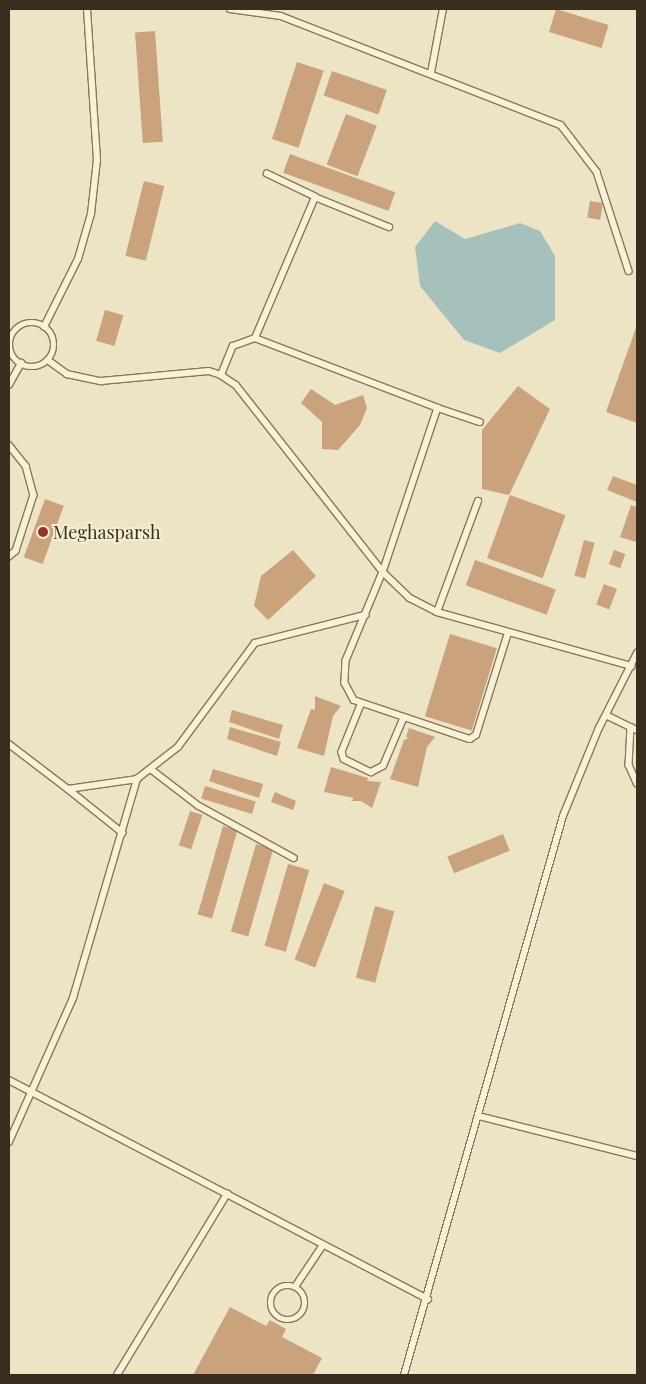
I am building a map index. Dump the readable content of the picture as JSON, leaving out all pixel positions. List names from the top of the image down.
{
  "places": ["Meghasparsh"]
}
